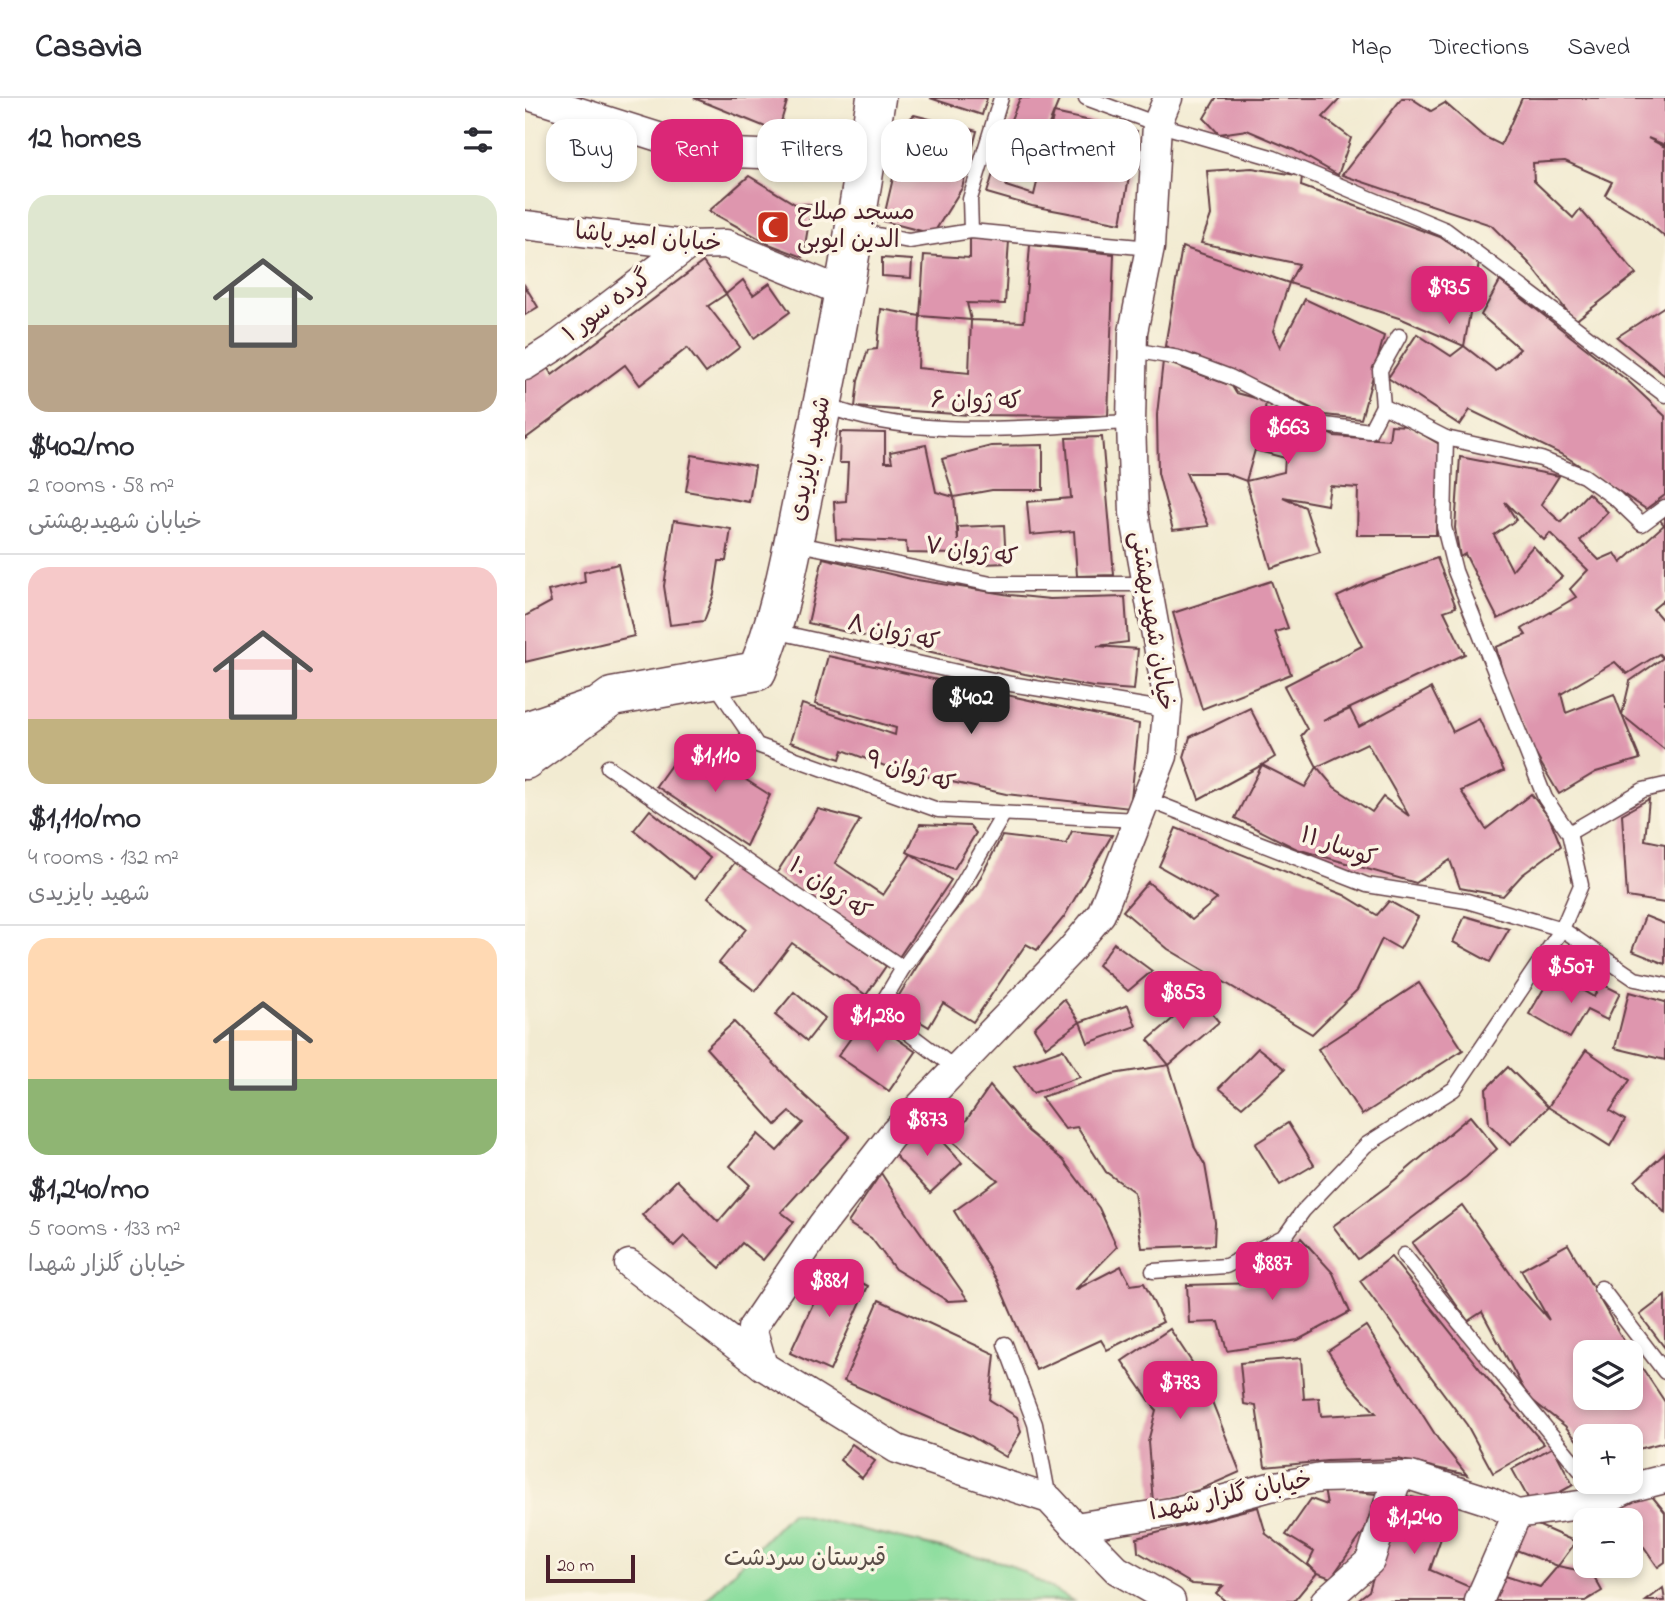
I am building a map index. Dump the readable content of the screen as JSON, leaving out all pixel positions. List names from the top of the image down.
{
  "streets": {
    "street": [
      "خیابان امیر پاشا",
      "گرده سور ۱",
      "شهید بایزیدی",
      "خیابان شهیدبهشتی",
      "خیابان گلزار شهدا"
    ],
    "lane": [
      "که ژوان ۶",
      "که ژوان ۷",
      "که ژوان ۸",
      "که ژوان ۹",
      "کوسار ۱۱",
      "که ژوان ۱۰"
    ]
  },
  "crossings": [
    ["خیابان امیر پاشا", "گرده سور ۱"],
    ["خیابان امیر پاشا", "شهید بایزیدی"],
    ["که ژوان ۶", "شهید بایزیدی"],
    ["که ژوان ۶", "خیابان شهیدبهشتی"],
    ["شهید بایزیدی", "که ژوان ۷"],
    ["شهید بایزیدی", "که ژوان ۸"],
    ["شهید بایزیدی", "که ژوان ۹"],
    ["که ژوان ۷", "خیابان شهیدبهشتی"],
    ["خیابان شهیدبهشتی", "که ژوان ۸"],
    ["خیابان شهیدبهشتی", "که ژوان ۹"],
    ["خیابان شهیدبهشتی", "کوسار ۱۱"],
    ["که ژوان ۹", "کوسار ۱۱"]
  ],
  "parks": ["قبرستان سردشت"],
  "places": {
    "mosque": ["مسجد صلاح الدین ایوبی"]
  },
  "scale_bar": "20 m",
  "page": {
    "header": "Casavia",
    "nav": ["Map", "Directions", "Saved"],
    "heading": "12 homes",
    "chip": [
      "Buy",
      "Rent",
      "Filters",
      "New",
      "Apartment"
    ],
    "list": [
      {
        "name": "$402/mo",
        "note": "2 rooms · 58 m² · خیابان شهیدبهشتی"
      },
      {
        "name": "$1,110/mo",
        "note": "4 rooms · 132 m² · شهید بایزیدی"
      },
      {
        "name": "$1,240/mo",
        "note": "5 rooms · 133 m² · خیابان گلزار شهدا"
      }
    ],
    "price": [
      "$935",
      "$663",
      "$402",
      "$1,110",
      "$507",
      "$853",
      "$1,280",
      "$873",
      "$887",
      "$881",
      "$783",
      "$1,240"
    ],
    "map_buttons": ["+", "−"],
    "scale": "20 m"
  }
}
